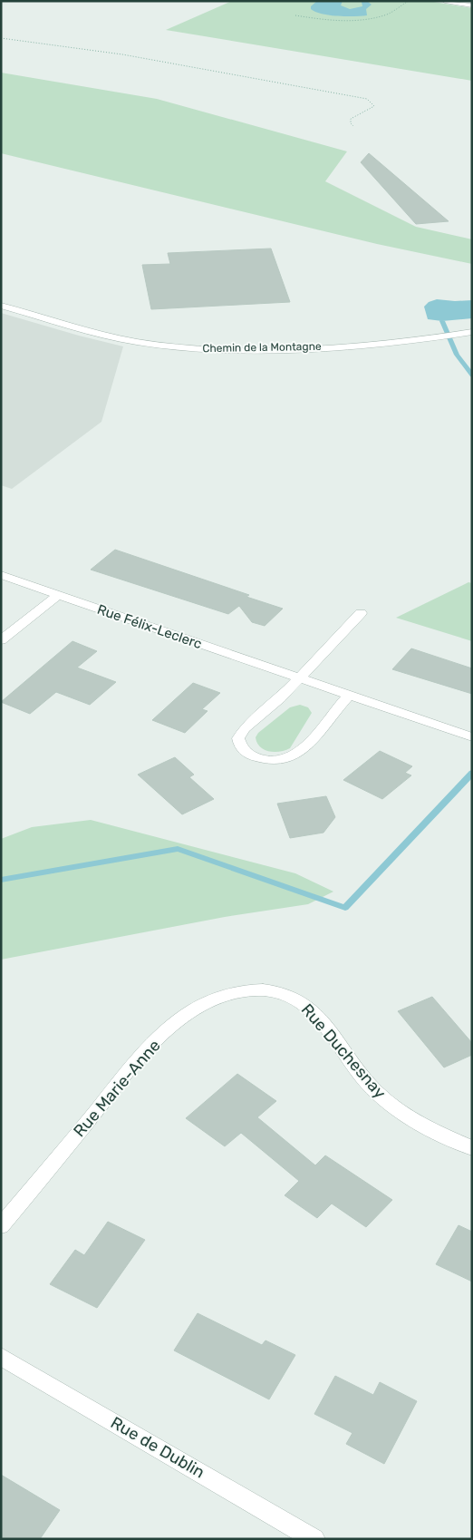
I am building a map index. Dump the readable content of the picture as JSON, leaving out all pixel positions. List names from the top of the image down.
{
  "streets": {
    "street": [
      "Chemin de la Montagne",
      "Rue Félix-Leclerc",
      "Rue Duchesnay",
      "Rue Marie-Anne",
      "Rue de Dublin"
    ]
  },
  "crossings": [
    ["Rue Duchesnay", "Rue Marie-Anne"]
  ]
}
